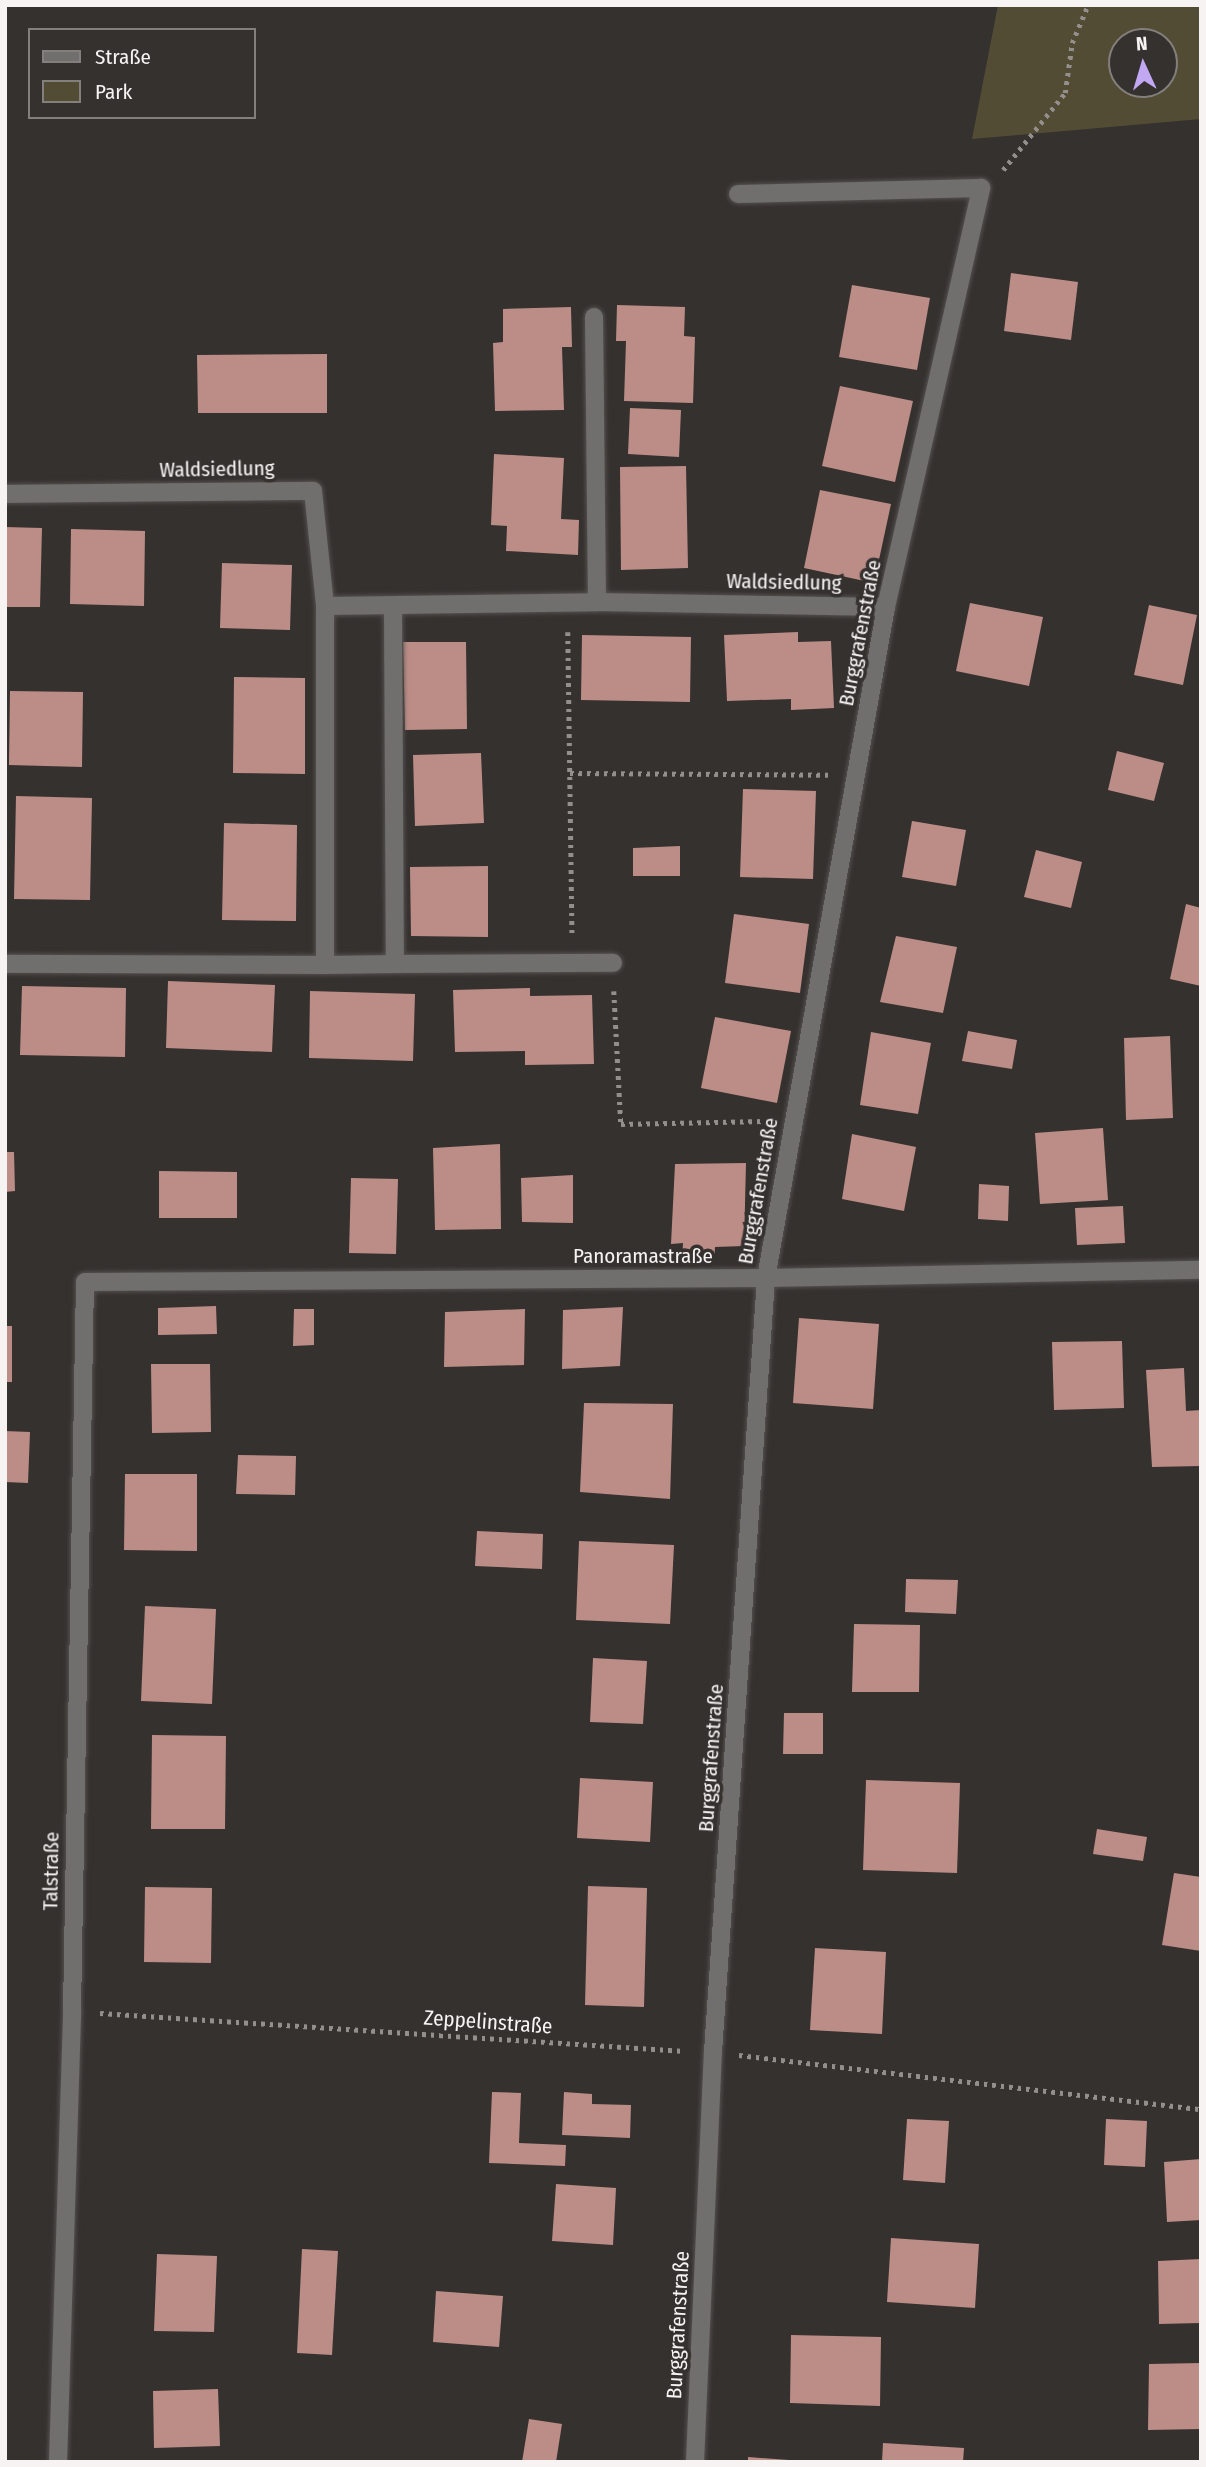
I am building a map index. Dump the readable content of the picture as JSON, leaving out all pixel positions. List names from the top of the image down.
{
  "streets": {
    "street": [
      "Waldsiedlung",
      "Burggrafenstraße",
      "Panoramastraße",
      "Talstraße"
    ],
    "path": ["Zeppelinstraße"]
  },
  "crossings": [
    ["Waldsiedlung", "Burggrafenstraße"],
    ["Burggrafenstraße", "Panoramastraße"],
    ["Burggrafenstraße", "Zeppelinstraße"],
    ["Panoramastraße", "Talstraße"],
    ["Talstraße", "Zeppelinstraße"]
  ],
  "legend": ["Straße", "Park"],
  "north": "top"
}
